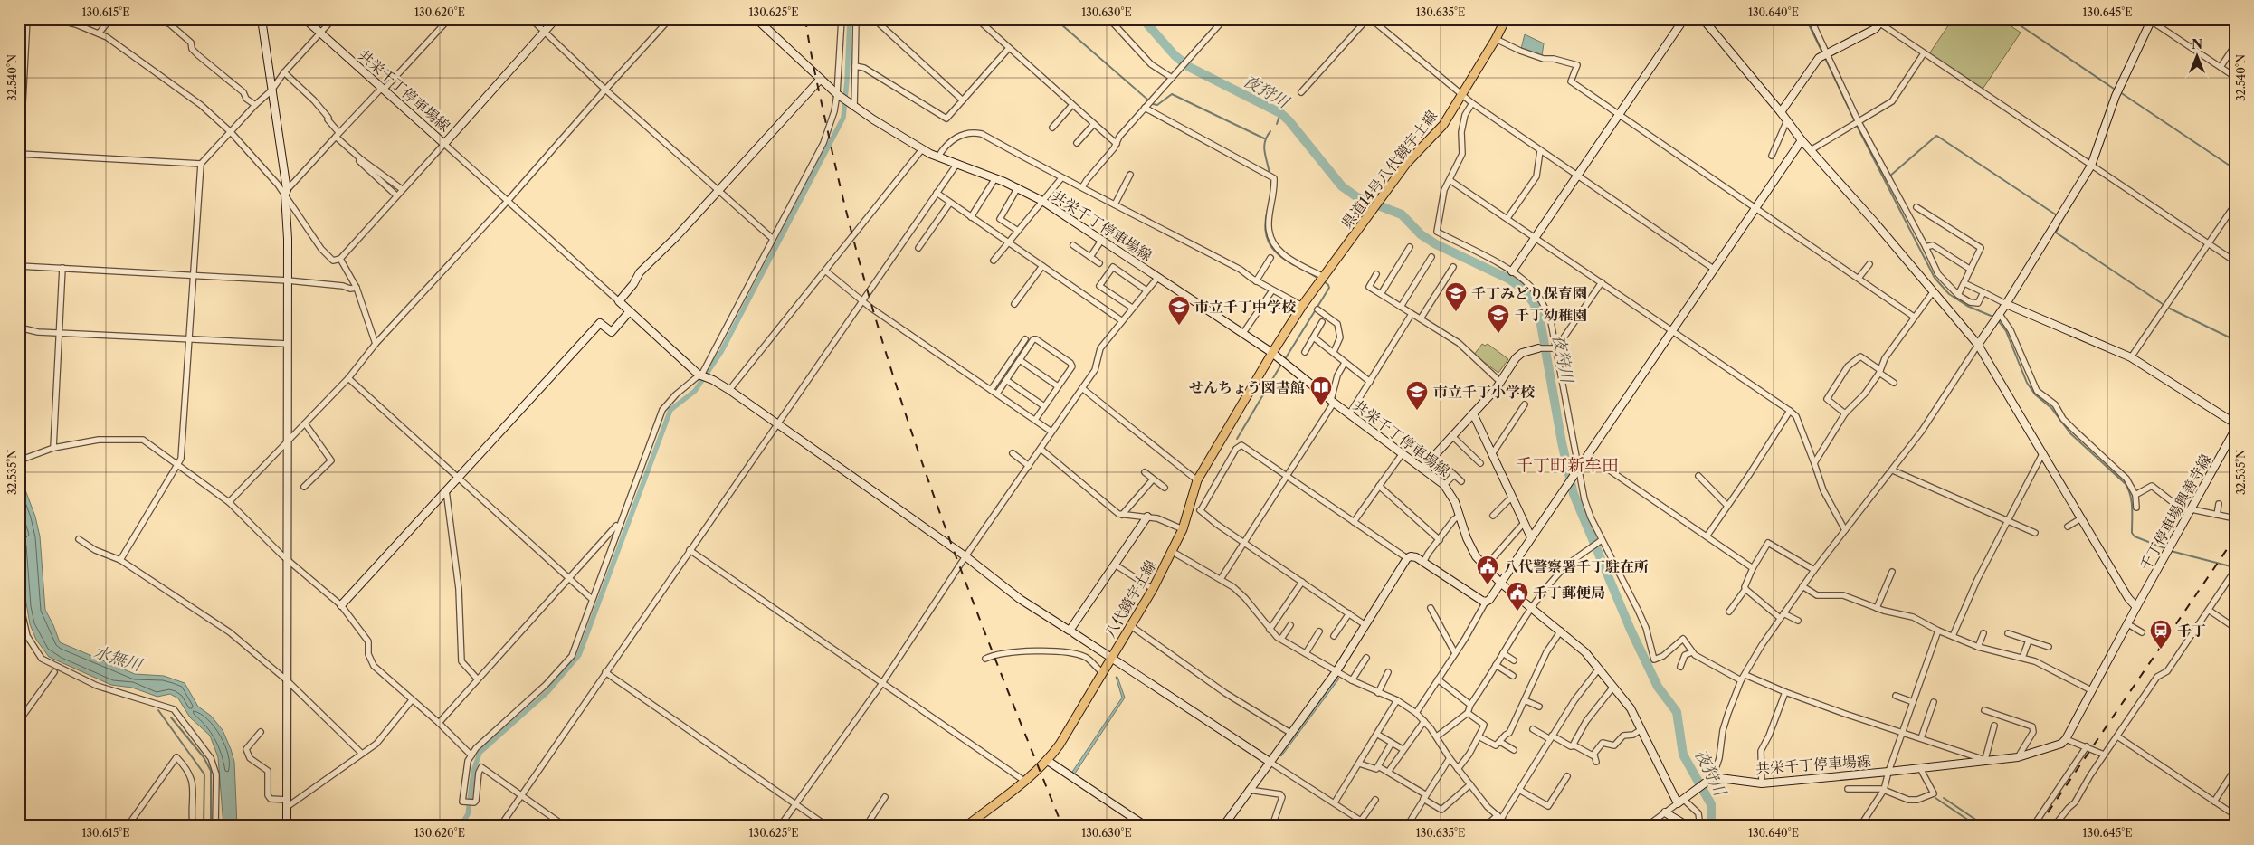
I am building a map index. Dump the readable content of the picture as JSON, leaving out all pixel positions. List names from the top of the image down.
{
  "streets": {
    "main road": ["県道14号八代鏡宇土線", "八代鏡宇土線"],
    "street": ["共栄千丁停車場線", "千丁停車場興善寺線"]
  },
  "crossings": [
    ["共栄千丁停車場線", "県道14号八代鏡宇土線"],
    ["共栄千丁停車場線", "八代鏡宇土線"],
    ["県道14号八代鏡宇土線", "八代鏡宇土線"]
  ],
  "districts": ["千丁町新牟田"],
  "water": ["夜狩川", "水無川"],
  "places": {
    "school or university": [
      "千丁みどり保育園",
      "市立千丁中学校",
      "千丁幼稚園",
      "市立千丁小学校"
    ],
    "library": ["せんちょう図書館"],
    "public building": ["八代警察署千丁駐在所", "千丁郵便局"],
    "station": ["千丁"]
  },
  "north": "top",
  "coordinates": [
    "130.615°E",
    "130.620°E",
    "130.625°E",
    "130.630°E",
    "130.635°E",
    "130.640°E",
    "130.645°E",
    "32.540°N",
    "32.535°N"
  ]
}
